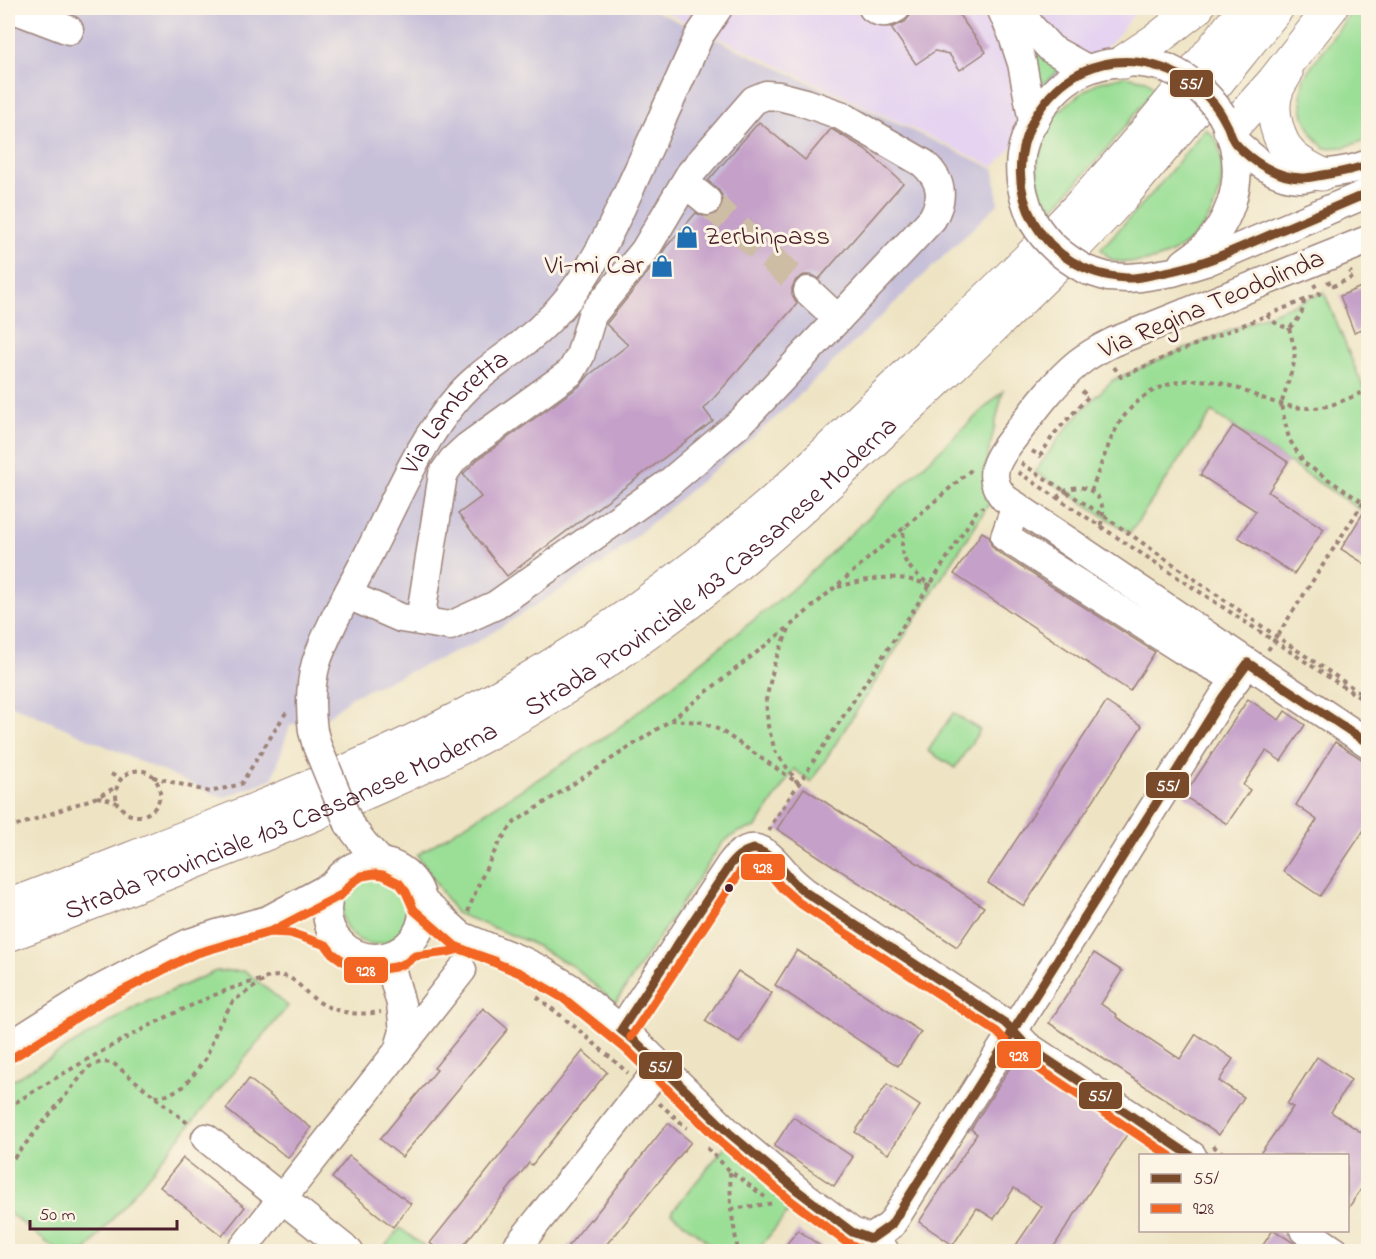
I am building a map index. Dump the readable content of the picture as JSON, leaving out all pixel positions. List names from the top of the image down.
{
  "streets": {
    "highway": ["Strada Provinciale 103 Cassanese Moderna"],
    "street": ["Via Regina Teodolinda", "Via Lambretta"]
  },
  "places": {
    "shop": ["Zerbinpass", "Vi-mi Car"]
  },
  "lines": ["transit line 55/", "transit line 928"],
  "legend": ["55/", "928"],
  "scale_bar": "50 m"
}
